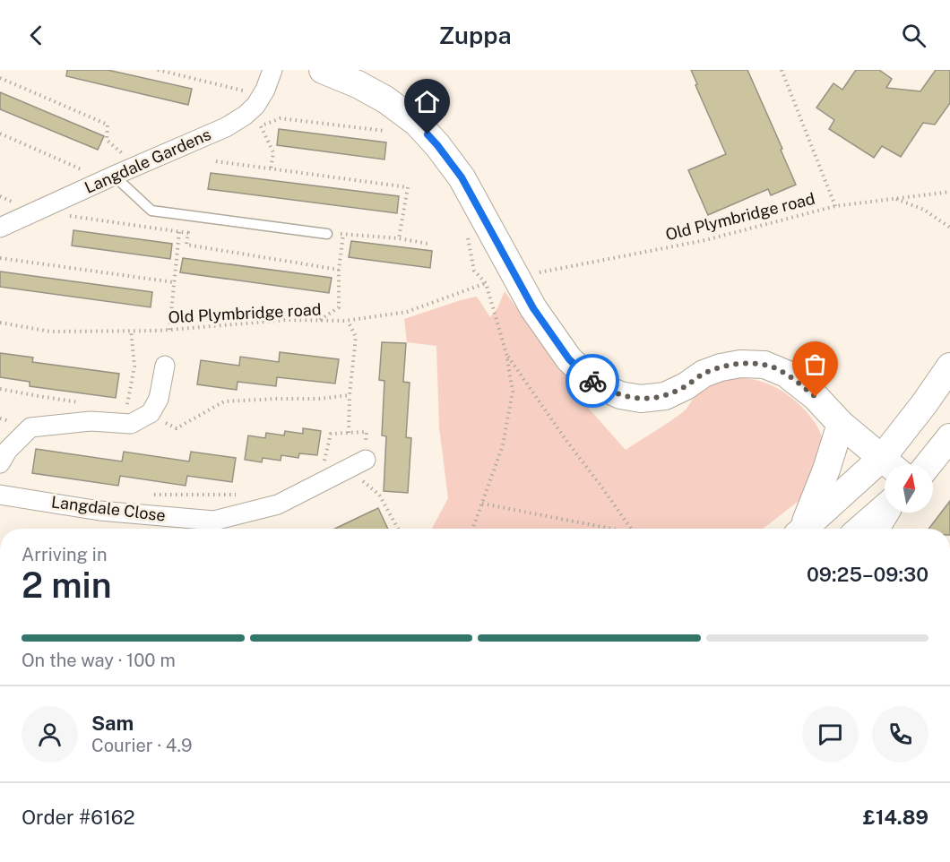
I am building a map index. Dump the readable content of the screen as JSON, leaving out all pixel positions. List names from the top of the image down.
{
  "streets": {
    "street": ["Langdale Gardens", "Langdale Close"],
    "path": ["Old Plymbridge road"]
  },
  "north": "top",
  "page": {
    "header": "Zuppa",
    "heading": ["2 min", "Arriving in", "09:25–09:30"],
    "panel": [
      "Sam",
      "Courier · 4.9",
      "Order #6162",
      "£14.89"
    ],
    "bar": "On the way · 100 m"
  }
}
